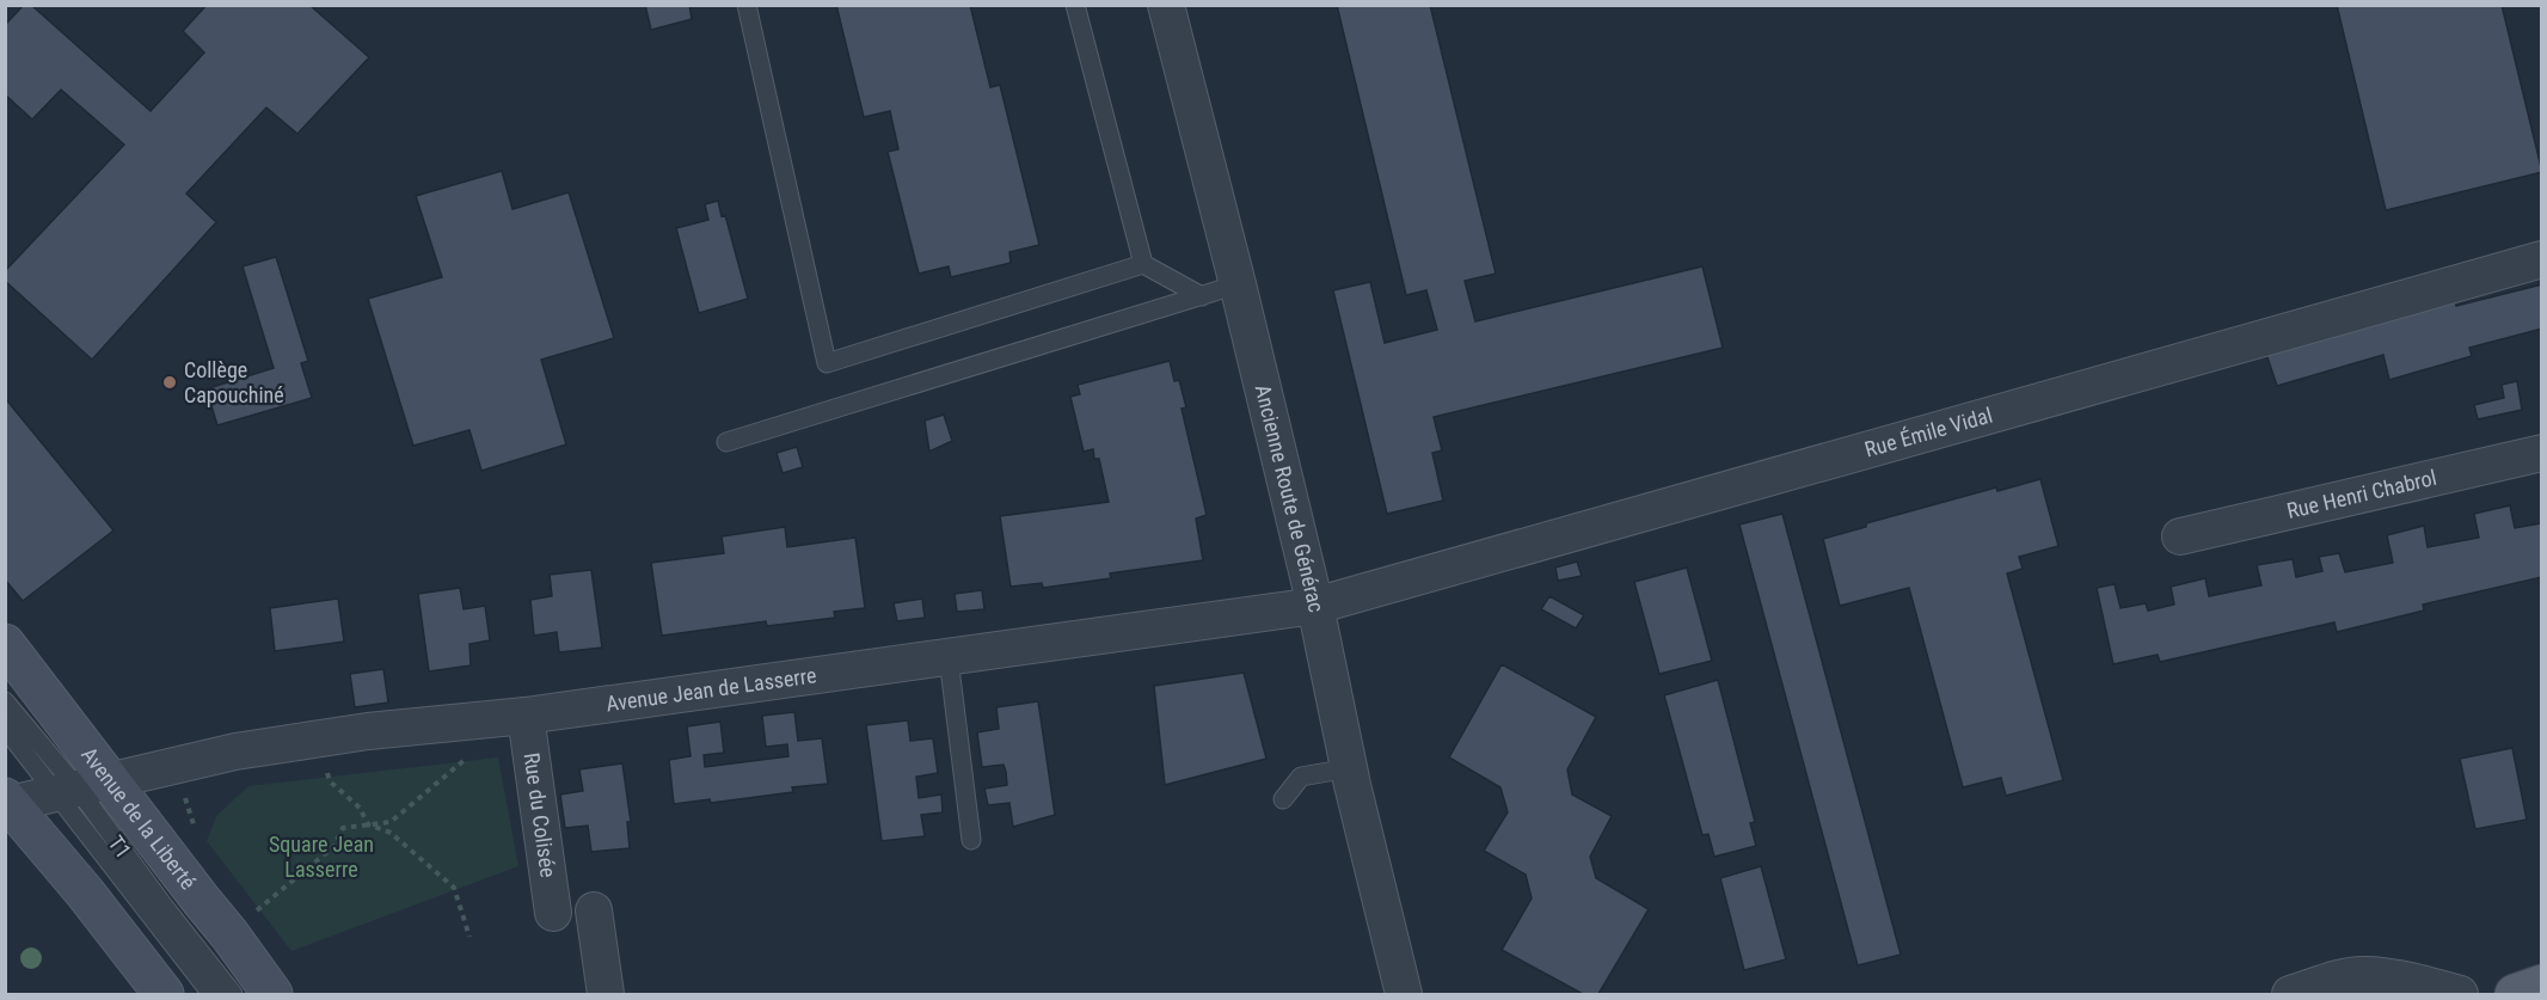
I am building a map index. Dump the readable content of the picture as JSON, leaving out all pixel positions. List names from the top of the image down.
{
  "streets": {
    "main road": ["Avenue de la Liberté"],
    "street": [
      "Rue Émile Vidal",
      "Rue Henri Chabrol",
      "Ancienne Route de Générac",
      "Avenue Jean de Lasserre",
      "Rue du Colisée"
    ],
    "lane": ["T1"]
  },
  "crossings": [
    ["Rue Émile Vidal", "Ancienne Route de Générac"],
    ["Rue Émile Vidal", "Avenue Jean de Lasserre"],
    ["Ancienne Route de Générac", "Avenue Jean de Lasserre"],
    ["Avenue Jean de Lasserre", "Rue du Colisée"],
    ["Avenue Jean de Lasserre", "Avenue de la Liberté"],
    ["Avenue Jean de Lasserre", "T1"],
    ["Avenue de la Liberté", "T1"]
  ],
  "parks": ["Square Jean Lasserre"],
  "places": ["Collège Capouchiné"]
}
